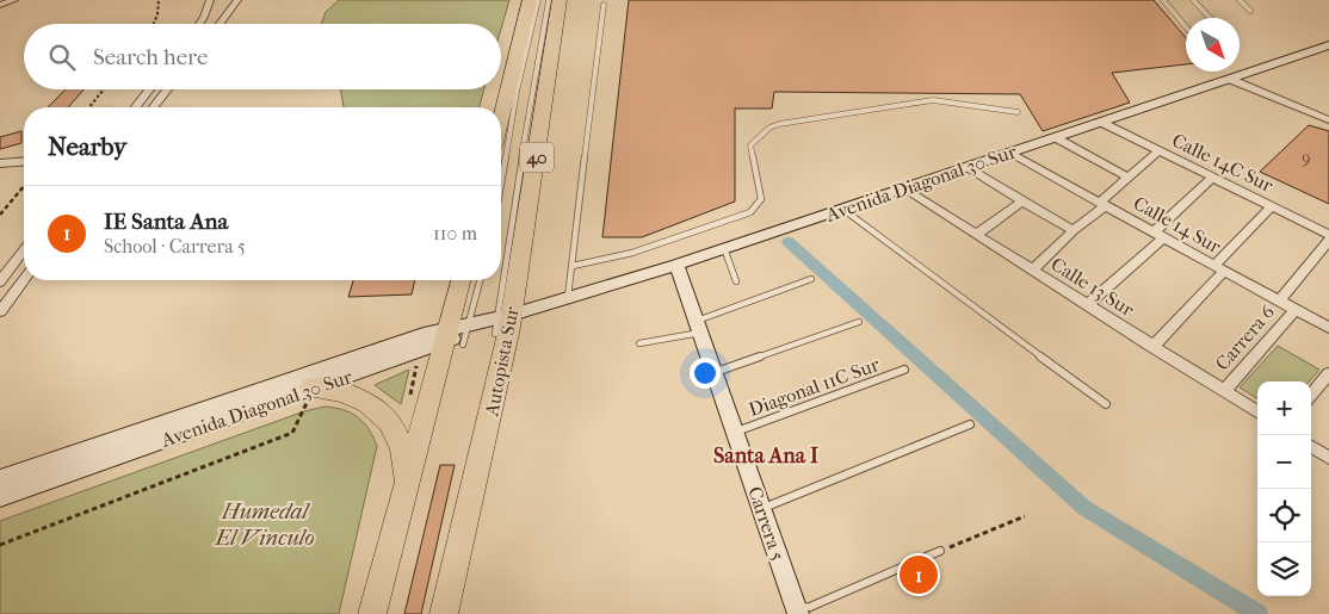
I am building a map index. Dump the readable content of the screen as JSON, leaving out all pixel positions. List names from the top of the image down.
{
  "streets": {
    "highway": ["40", "Autopista Sur"],
    "street": [
      "Calle 14C Sur",
      "Avenida Diagonal 30 Sur",
      "Calle 14 Sur",
      "Calle 13 Sur",
      "Carrera 6",
      "Carrera 5"
    ],
    "lane": ["Diagonal 11C Sur"]
  },
  "crossings": [
    ["Calle 14C Sur", "Avenida Diagonal 30 Sur"],
    ["Avenida Diagonal 30 Sur", "Calle 14 Sur"],
    ["Avenida Diagonal 30 Sur", "Calle 13 Sur"],
    ["Avenida Diagonal 30 Sur", "Autopista Sur"],
    ["Avenida Diagonal 30 Sur", "Carrera 5"],
    ["Calle 14 Sur", "Carrera 6"],
    ["Calle 13 Sur", "Carrera 6"],
    ["Diagonal 11C Sur", "Carrera 5"]
  ],
  "districts": ["Santa Ana I"],
  "parks": ["Humedal El Vinculo"],
  "house_numbers": ["9"],
  "north": "bottom right",
  "page": {
    "search": "Search here",
    "heading": "Nearby",
    "list": [
      {
        "mark": "1",
        "name": "IE Santa Ana",
        "note": "School · Carrera 5",
        "value": "110 m"
      }
    ],
    "map_buttons": ["+", "−"],
    "pins": "1"
  }
}
